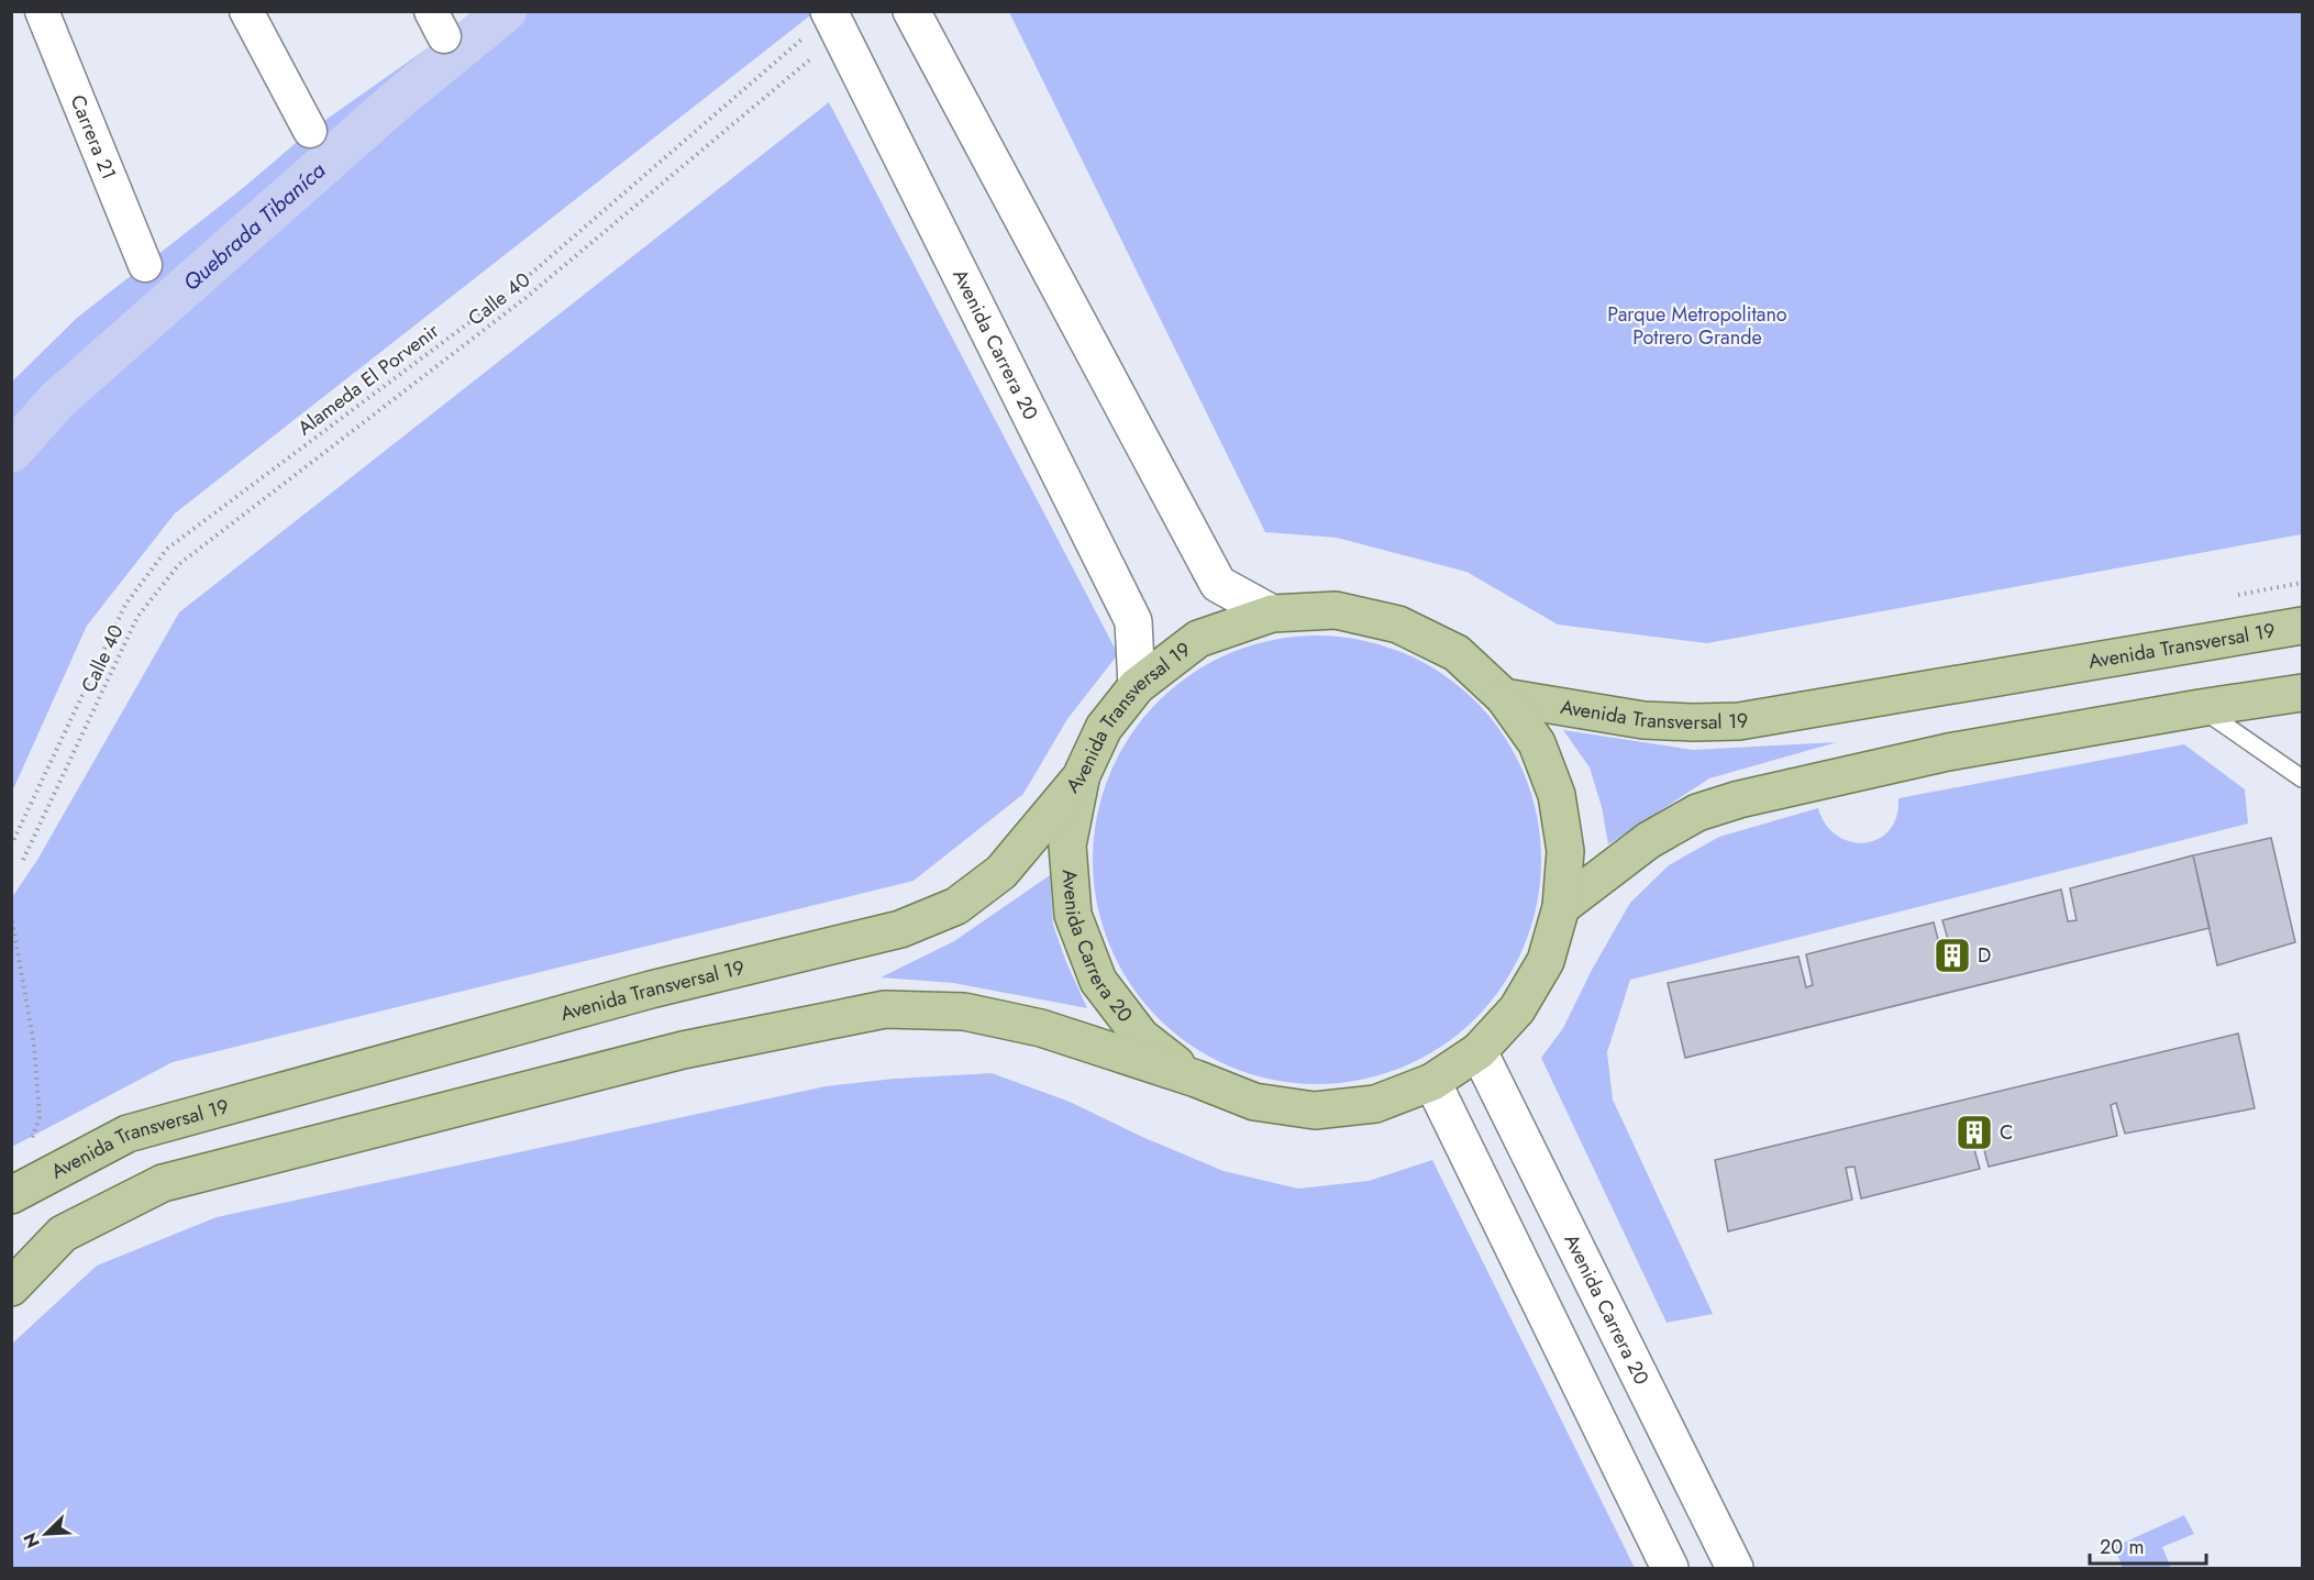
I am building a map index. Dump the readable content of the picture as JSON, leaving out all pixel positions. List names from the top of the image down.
{
  "streets": {
    "main road": ["Avenida Carrera 20", "Avenida Transversal 19"],
    "street": ["Carrera 21"],
    "path": ["Calle 40", "Alameda El Porvenir"]
  },
  "crossings": [
    ["Calle 40", "Avenida Carrera 20"],
    ["Calle 40", "Alameda El Porvenir"],
    ["Avenida Carrera 20", "Alameda El Porvenir"],
    ["Avenida Carrera 20", "Avenida Transversal 19"]
  ],
  "water": ["Quebrada Tibaníca"],
  "parks": ["Parque Metropolitano Potrero Grande"],
  "places": {
    "building": ["D", "C"]
  },
  "scale_bar": "20 m",
  "north": "bottom left"
}
